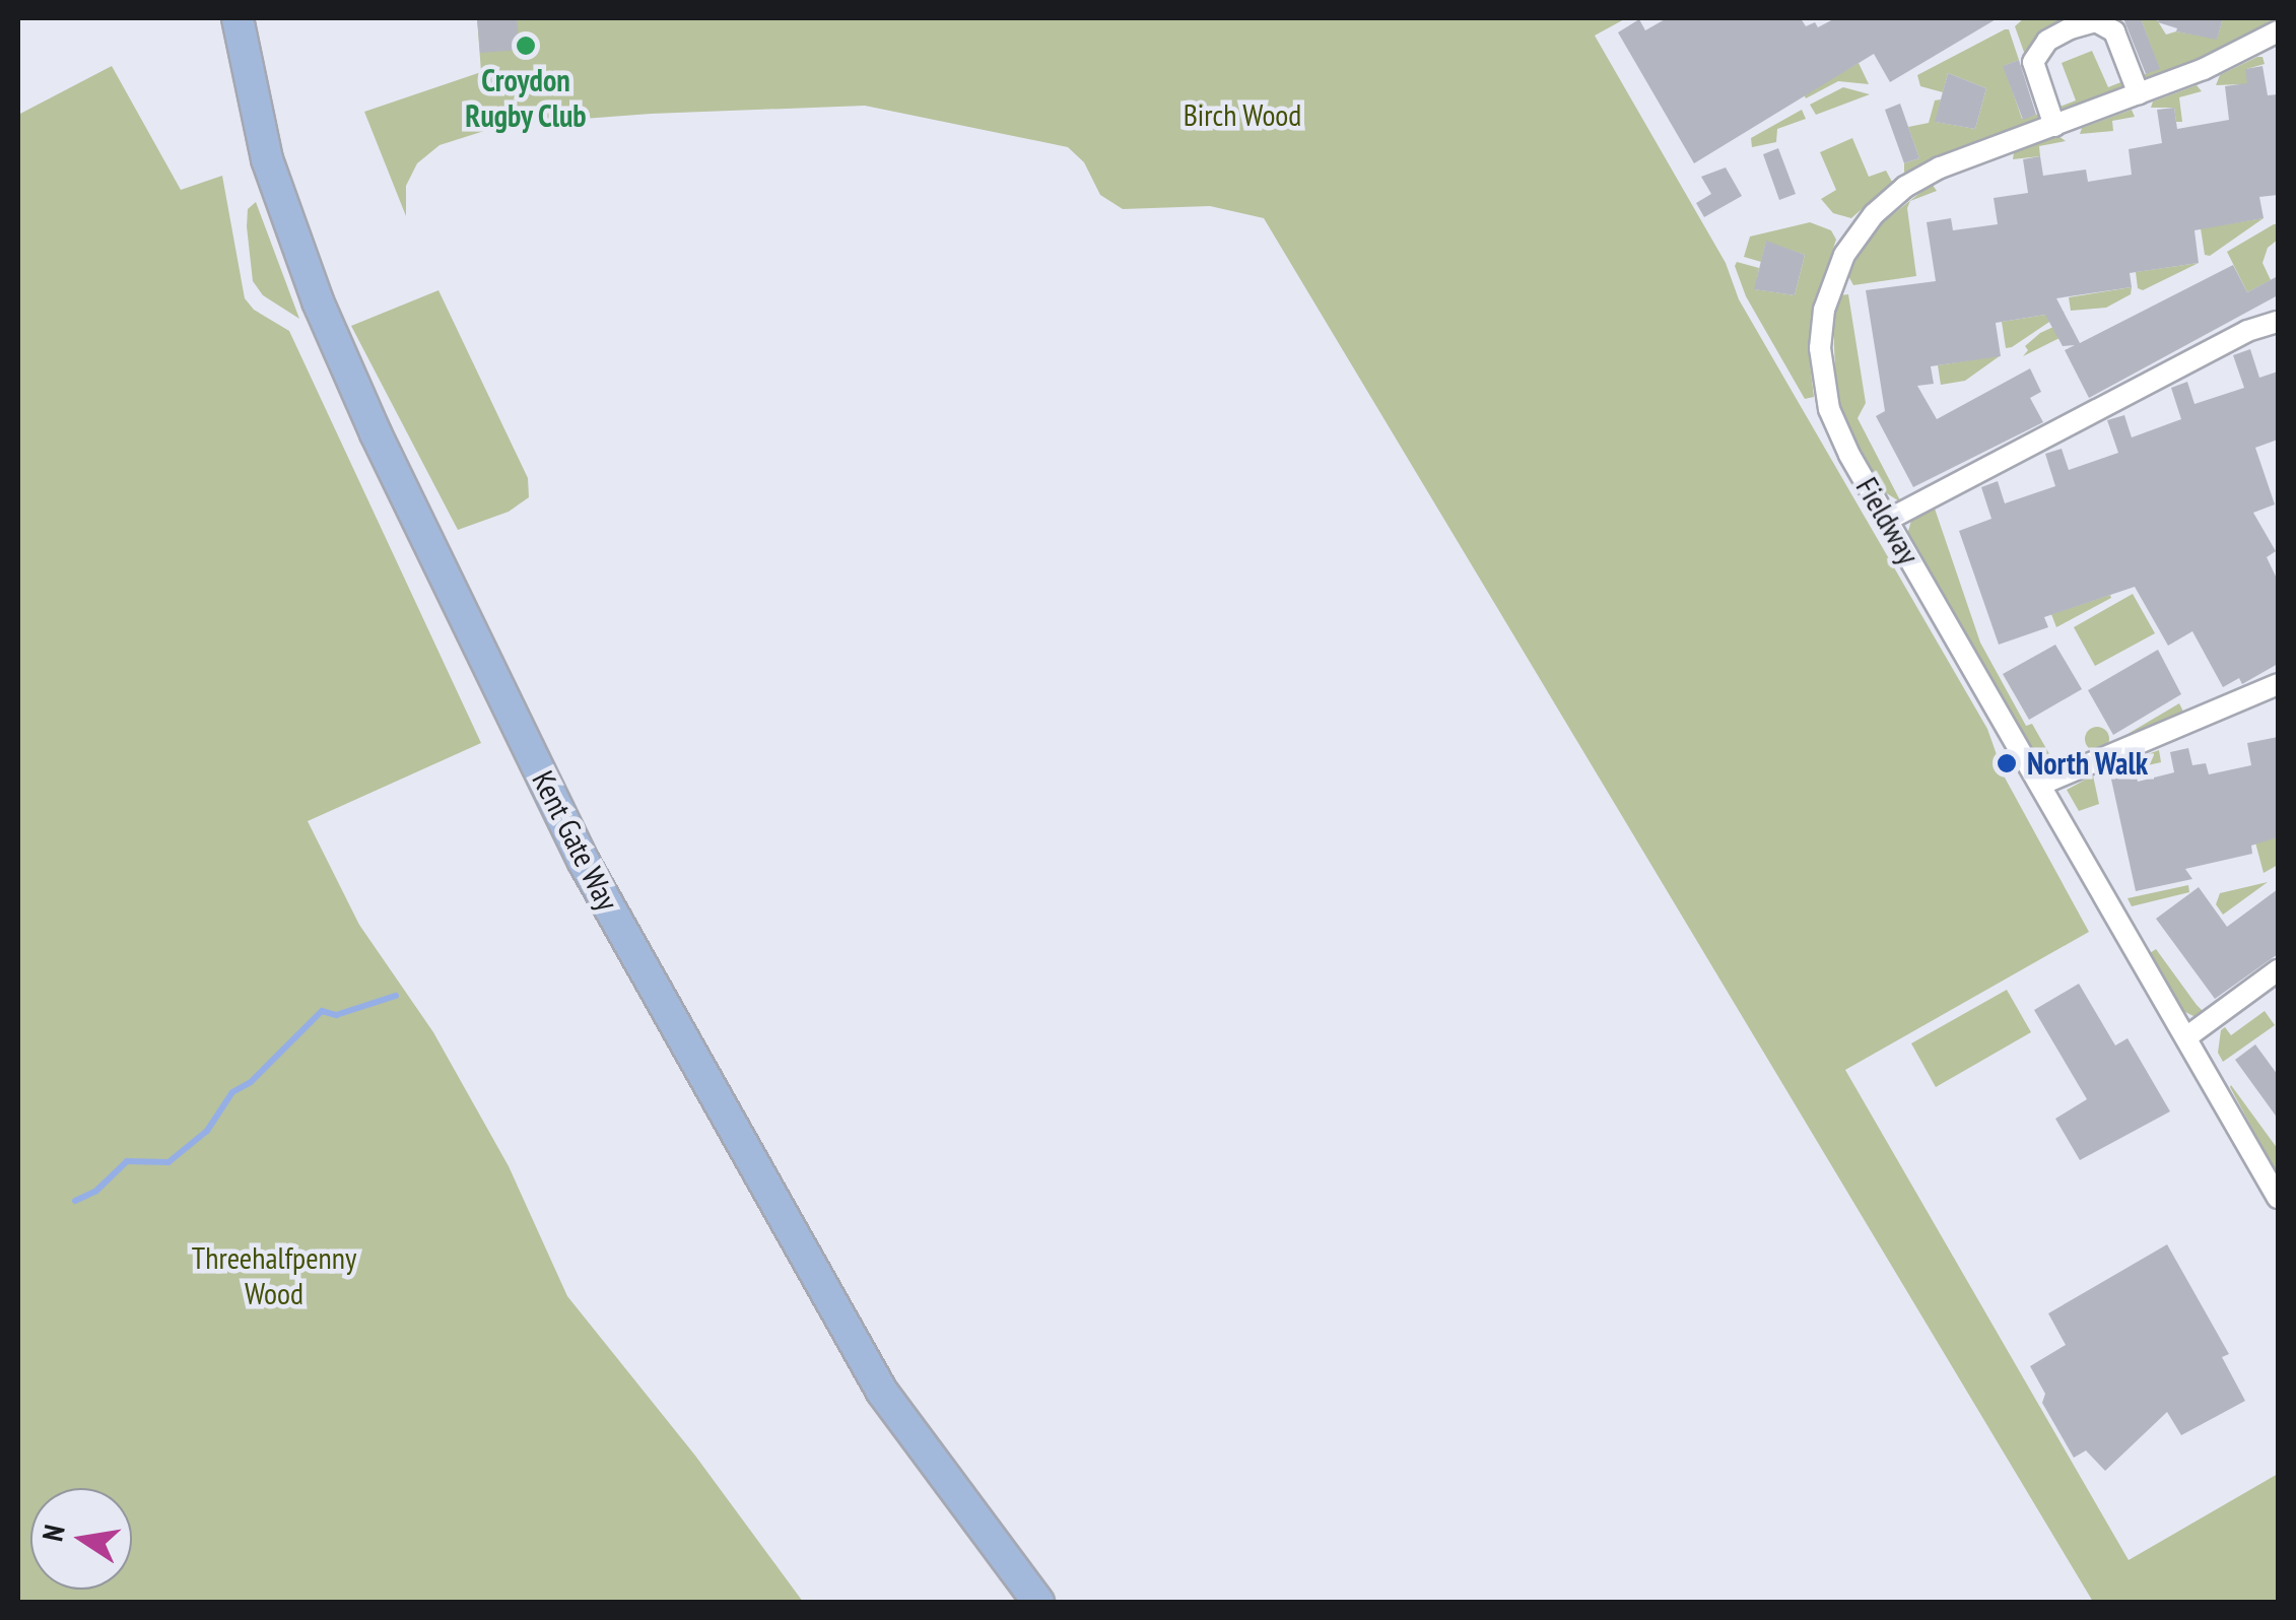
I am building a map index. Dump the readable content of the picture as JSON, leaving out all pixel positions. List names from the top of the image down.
{
  "streets": {
    "main road": ["Kent Gate Way"],
    "street": ["Fieldway"]
  },
  "parks": ["Birch Wood", "Threehalfpenny Wood"],
  "places": ["Croydon Rugby Club", "North Walk"],
  "north": "left"
}
